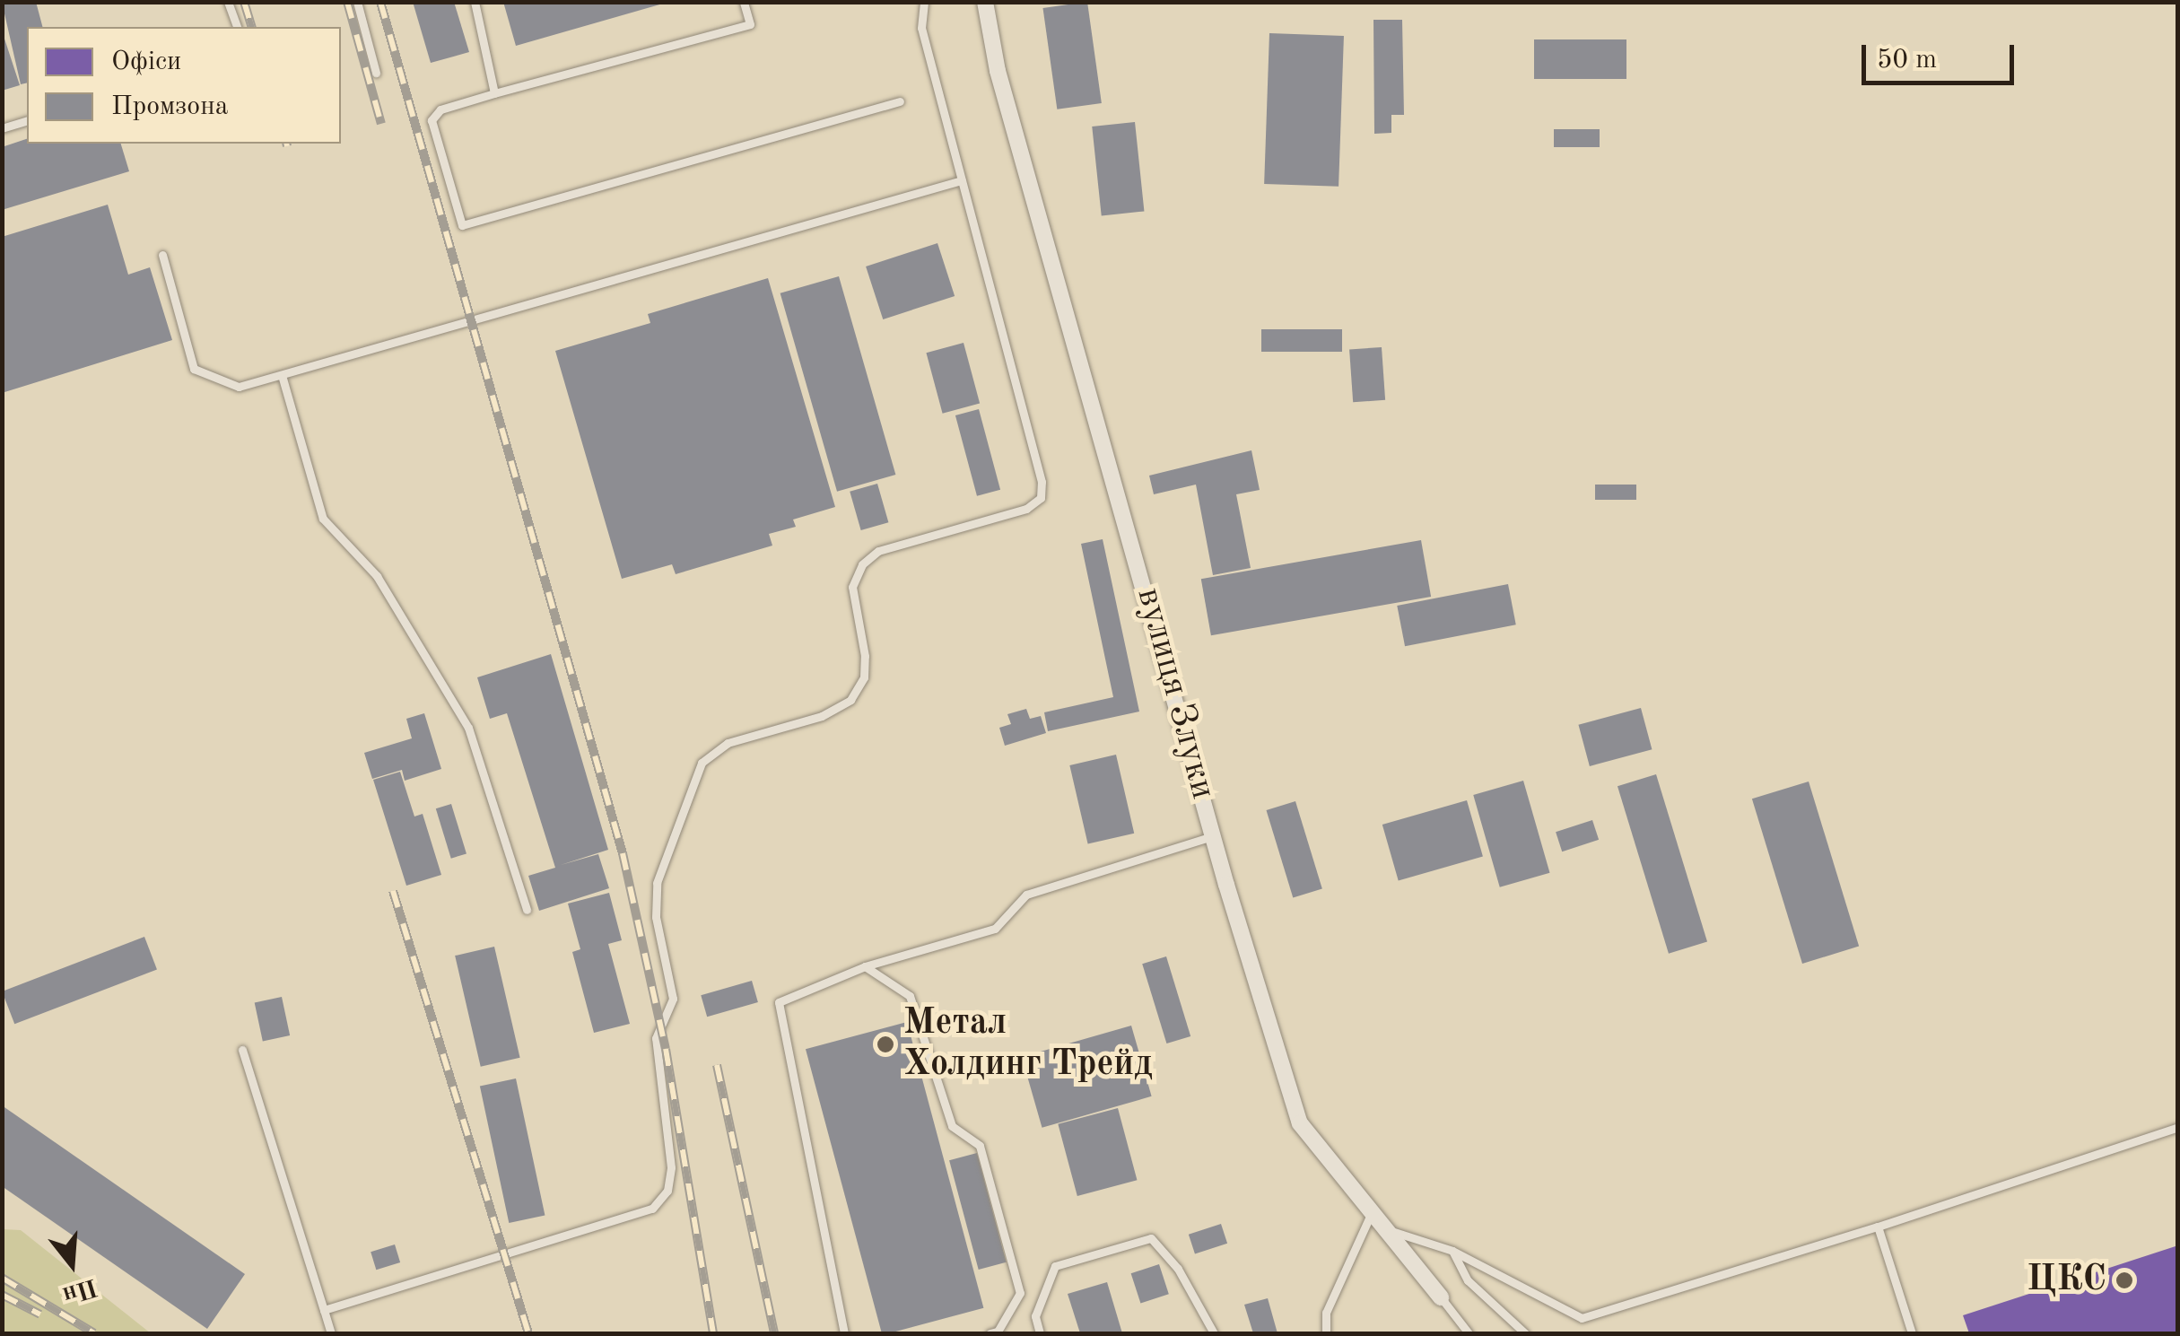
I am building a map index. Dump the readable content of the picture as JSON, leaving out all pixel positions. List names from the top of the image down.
{
  "streets": {
    "street": ["вулиця Злуки"]
  },
  "places": ["Метал Холдинг Трейд", "ЦКС"],
  "legend": ["Офіси", "Промзона"],
  "scale_bar": "50 m",
  "north": "bottom"
}
